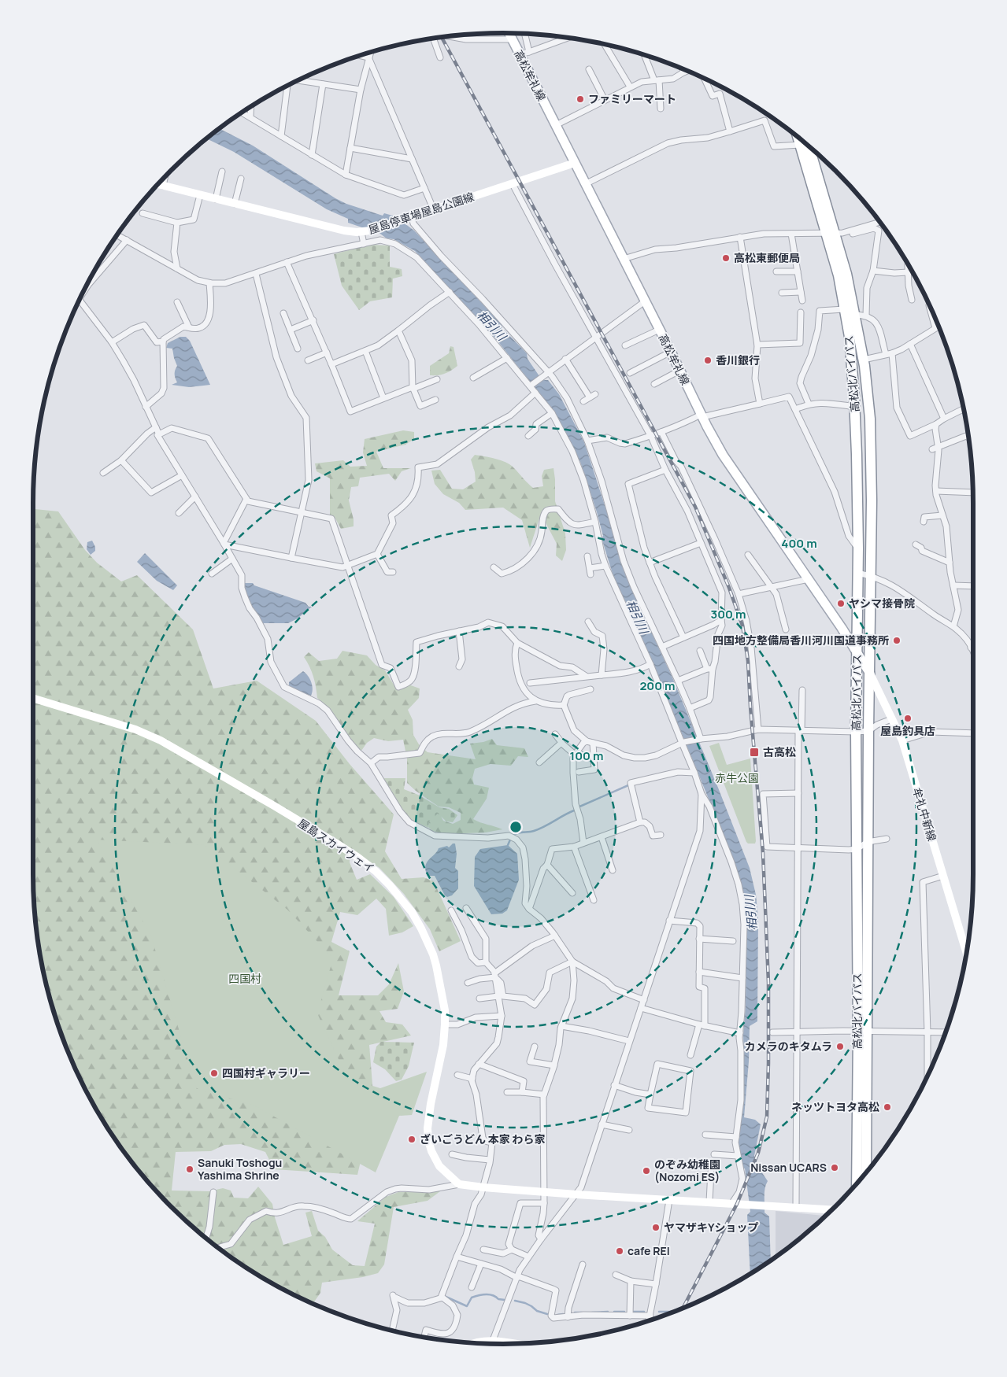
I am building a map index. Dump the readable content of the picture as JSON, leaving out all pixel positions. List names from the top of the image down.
{
  "streets": {
    "highway": ["高松北バイパス"],
    "main road": ["高松牟礼線"],
    "street": ["屋島停車場屋島公園線", "牟礼中新線", "屋島スカイウェイ"]
  },
  "crossings": [
    ["高松牟礼線", "屋島停車場屋島公園線"],
    ["高松牟礼線", "高松北バイパス"],
    ["高松牟礼線", "牟礼中新線"],
    ["高松北バイパス", "牟礼中新線"]
  ],
  "water": ["相引川"],
  "parks": ["赤牛公園", "四国村"],
  "places": {
    "other": [
      "ファミリーマート",
      "高松東郵便局",
      "香川銀行",
      "ヤシマ接骨院",
      "四国地方整備局香川河川国道事務所",
      "屋島釣具店",
      "カメラのキタムラ",
      "四国村ギャラリー",
      "ネッツトヨタ高松",
      "ざいごうどん 本家 わら家",
      "Nissan UCARS",
      "Sanuki Toshogu Yashima Shrine",
      "のぞみ幼稚園 (Nozomi ES)",
      "ヤマザキYショップ",
      "cafe REI"
    ],
    "transit": ["古高松"]
  },
  "rings": [
    "400 m",
    "300 m",
    "200 m",
    "100 m"
  ]
}
